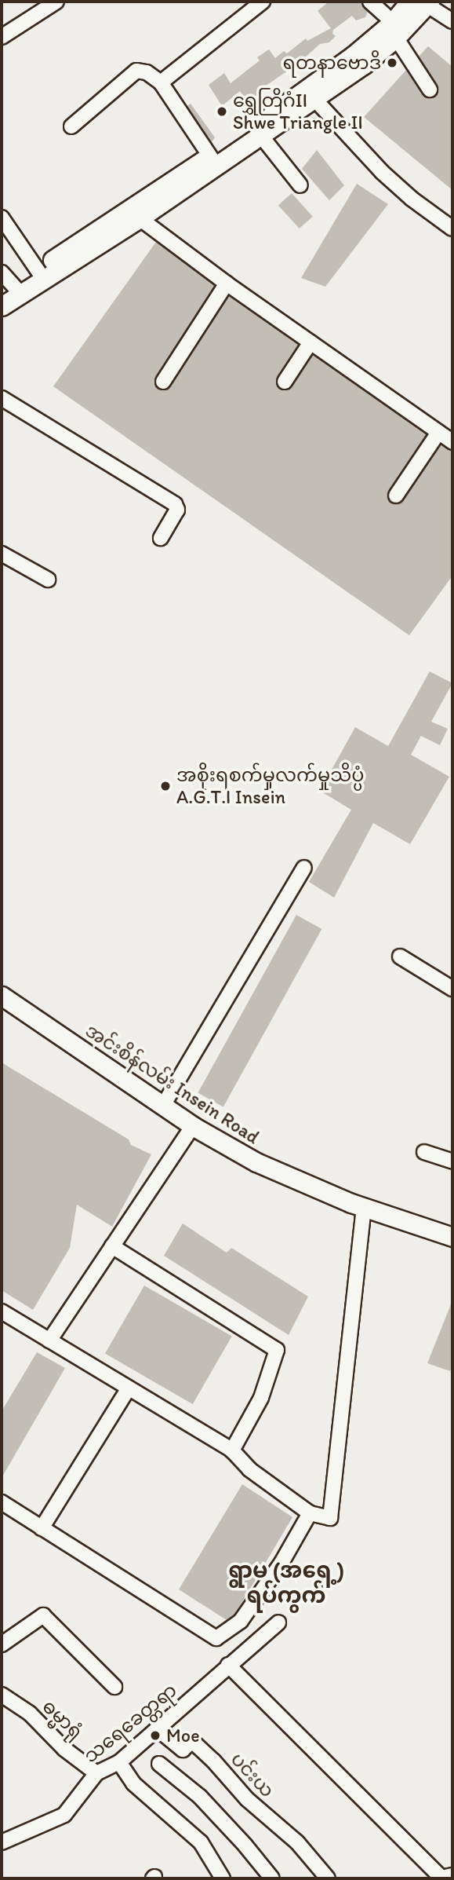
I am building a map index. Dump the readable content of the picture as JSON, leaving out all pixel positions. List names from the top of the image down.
{
  "streets": {
    "main road": ["အင်းစိန်လမ်း Insein Road"],
    "street": ["ဓမ္မာရုံ", "သရေခေတ္တရာ", "ပင်းယ"]
  },
  "crossings": [
    ["ဓမ္မာရုံ", "သရေခေတ္တရာ"],
    ["သရေခေတ္တရာ", "ပင်းယ"]
  ],
  "districts": ["ရွာမ (အရှေ့) ရပ်ကွက်"],
  "places": [
    "ရတနာဗောဒိ",
    "ရွှေတြိဂံII Shwe Triangle II",
    "အစိုးရစက်မှုလက်မှုသိပ္ပံ A.G.T.I Insein",
    "Moe"
  ]
}
